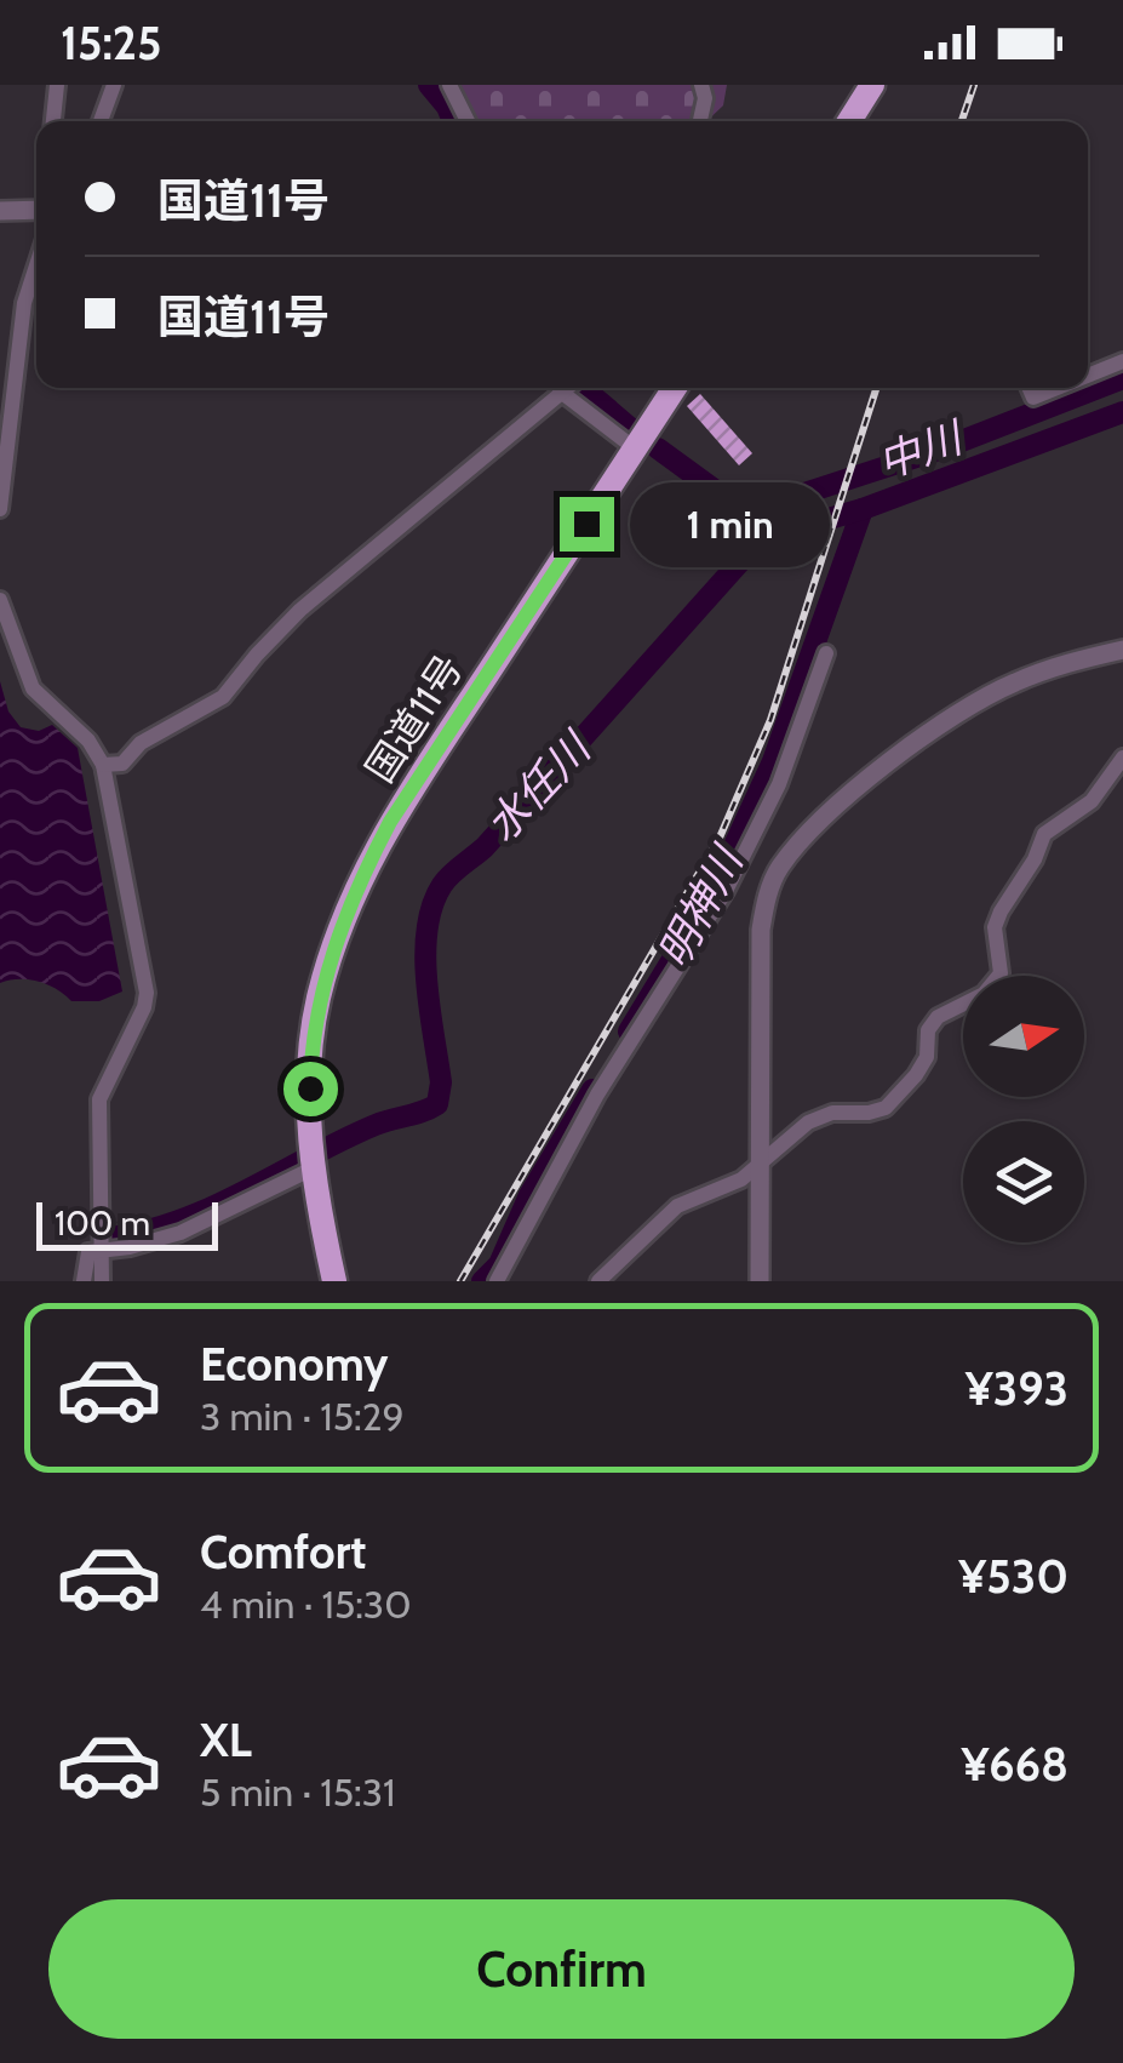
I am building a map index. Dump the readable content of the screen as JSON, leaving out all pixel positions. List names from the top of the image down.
{
  "streets": {
    "highway": ["国道11号"]
  },
  "water": ["中川", "水任川", "明神川"],
  "scale_bar": "100 m",
  "north": "right",
  "page": {
    "status": "15:25",
    "banner": ["国道11号", "国道11号"],
    "bubble": "1 min",
    "scale": "100 m",
    "list": [
      {
        "name": "Economy",
        "note": "3 min · 15:29",
        "value": "¥393"
      },
      {
        "name": "Comfort",
        "note": "4 min · 15:30",
        "value": "¥530"
      },
      {
        "name": "XL",
        "note": "5 min · 15:31",
        "value": "¥668"
      }
    ],
    "buttons": "Confirm"
  }
}
